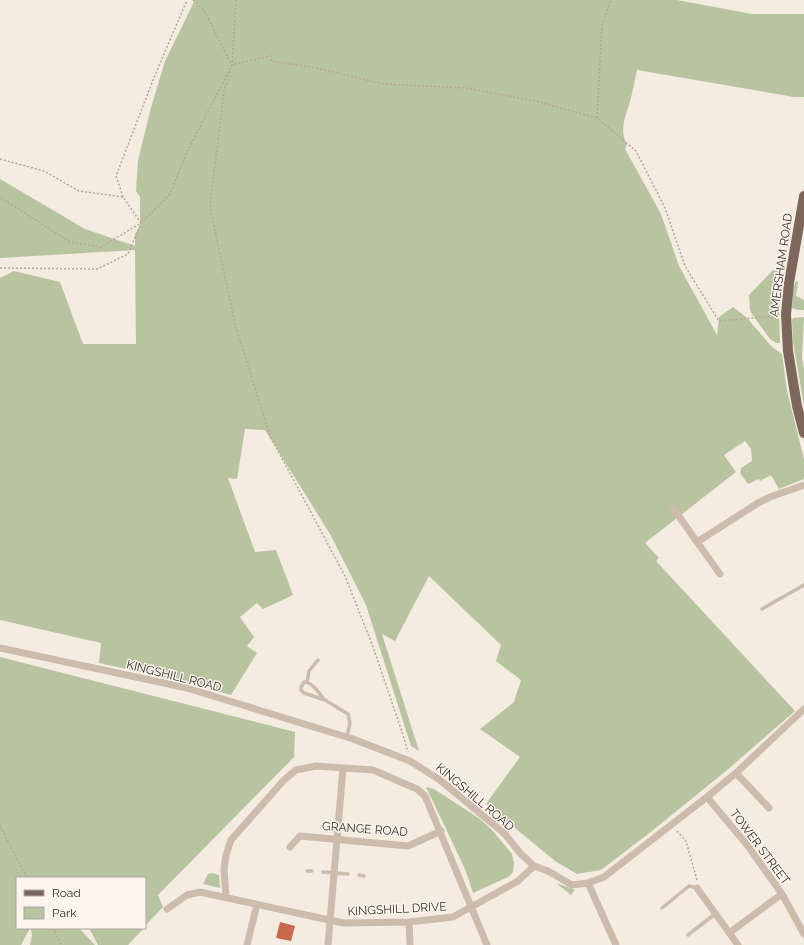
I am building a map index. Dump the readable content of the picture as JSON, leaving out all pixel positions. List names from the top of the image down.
{
  "streets": {
    "main road": ["AMERSHAM ROAD"],
    "street": [
      "KINGSHILL ROAD",
      "GRANGE ROAD",
      "TOWER STREET",
      "KINGSHILL DRIVE"
    ]
  },
  "crossings": [
    ["KINGSHILL ROAD", "TOWER STREET"],
    ["KINGSHILL ROAD", "KINGSHILL DRIVE"]
  ],
  "legend": ["Road", "Park"]
}
